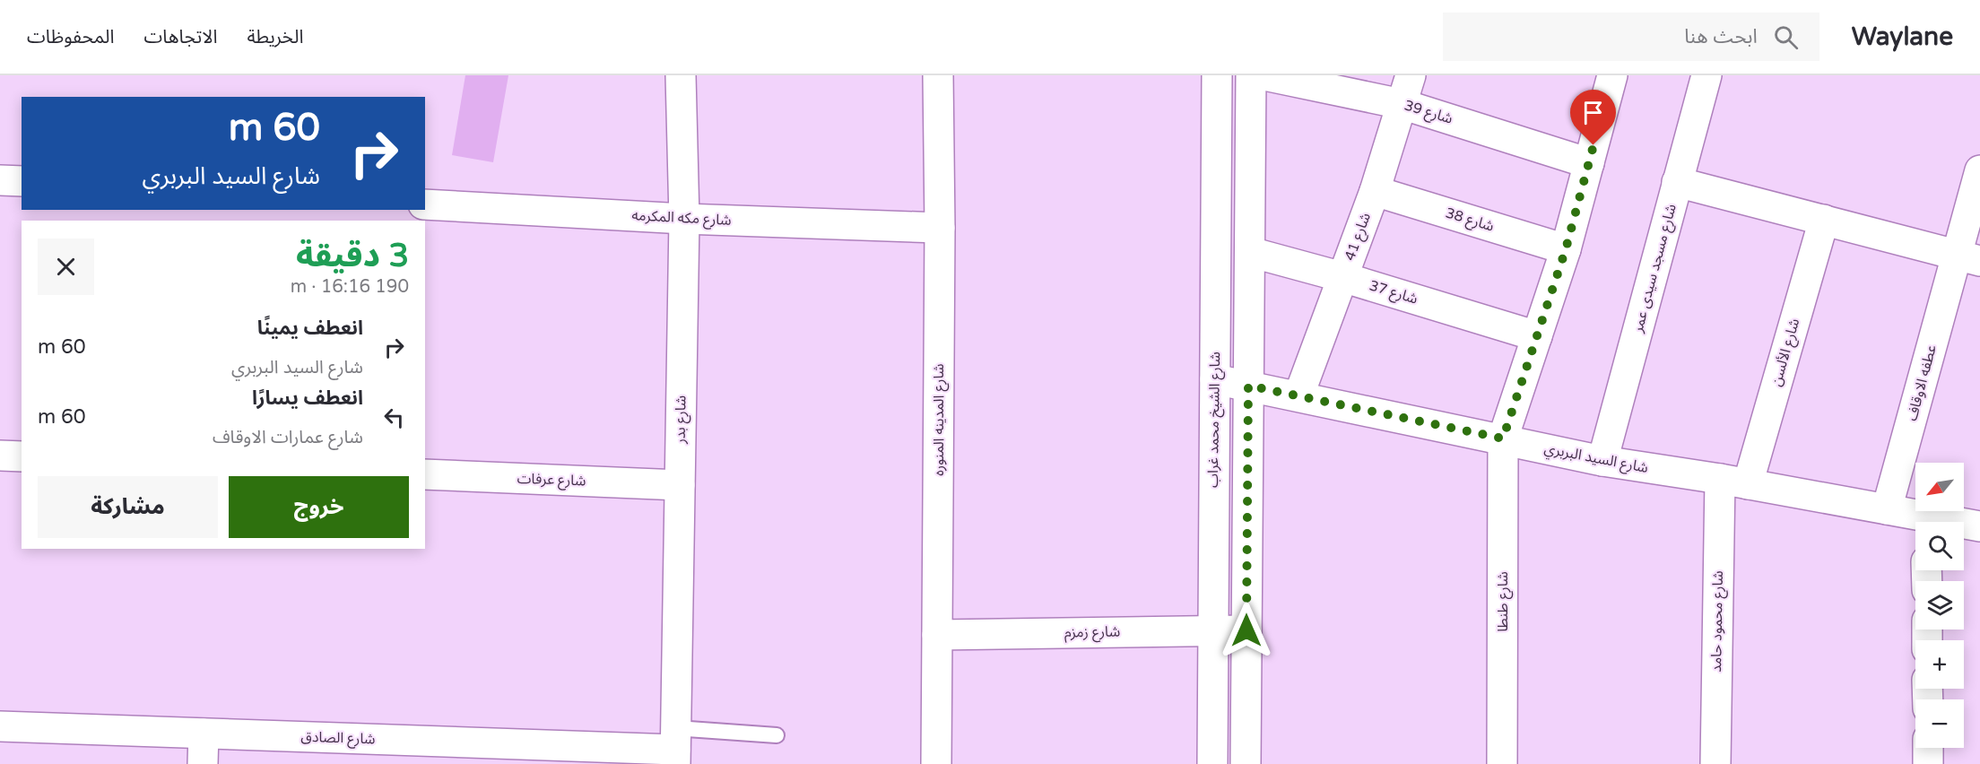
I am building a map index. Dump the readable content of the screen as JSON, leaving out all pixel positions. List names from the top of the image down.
{
  "streets": {
    "street": [
      "شارع 39",
      "شارع مكه المكرمه",
      "شارع 38",
      "شارع 41",
      "شارع مسجد سيدى عمر",
      "شارع 37",
      "شارع الألسن",
      "عطفه الاوقاف",
      "شارع بدر",
      "شارع المدينه المنوره",
      "شارع الشيخ محمد غراب",
      "شارع السيد البربري",
      "شارع عرفات",
      "شارع طنطا",
      "شارع محمود حامد",
      "شارع زمزم",
      "شارع الصادق"
    ]
  },
  "crossings": [
    ["شارع 39", "شارع 41"],
    ["شارع 39", "شارع طنطا"],
    ["شارع مكه المكرمه", "شارع بدر"],
    ["شارع مكه المكرمه", "شارع المدينه المنوره"],
    ["شارع 38", "شارع 41"],
    ["شارع 38", "شارع طنطا"],
    ["شارع 41", "شارع 37"],
    ["شارع 41", "شارع السيد البربري"],
    ["شارع مسجد سيدى عمر", "شارع السيد البربري"],
    ["شارع 37", "شارع طنطا"],
    ["شارع الألسن", "شارع السيد البربري"],
    ["شارع الألسن", "شارع محمود حامد"],
    ["عطفه الاوقاف", "شارع السيد البربري"],
    ["شارع بدر", "شارع عرفات"],
    ["شارع بدر", "شارع الصادق"],
    ["شارع المدينه المنوره", "شارع زمزم"],
    ["شارع الشيخ محمد غراب", "شارع السيد البربري"],
    ["شارع الشيخ محمد غراب", "شارع زمزم"],
    ["شارع السيد البربري", "شارع طنطا"],
    ["شارع السيد البربري", "شارع محمود حامد"]
  ],
  "north": "bottom left",
  "page": {
    "header": "Waylane",
    "search": "ابحث هنا",
    "nav": ["الخريطة", "الاتجاهات", "المحفوظات"],
    "turn": ["60 m", "شارع السيد البربري"],
    "heading": ["3 دقيقة", "190 m · 16:16"],
    "list": [
      {
        "name": "انعطف يمينًا",
        "note": "شارع السيد البربري",
        "value": "60 m"
      },
      {
        "name": "انعطف يسارًا",
        "note": "شارع عمارات الاوقاف",
        "value": "60 m"
      }
    ],
    "map_buttons": ["+", "−"],
    "buttons": ["خروج", "مشاركة"]
  }
}
